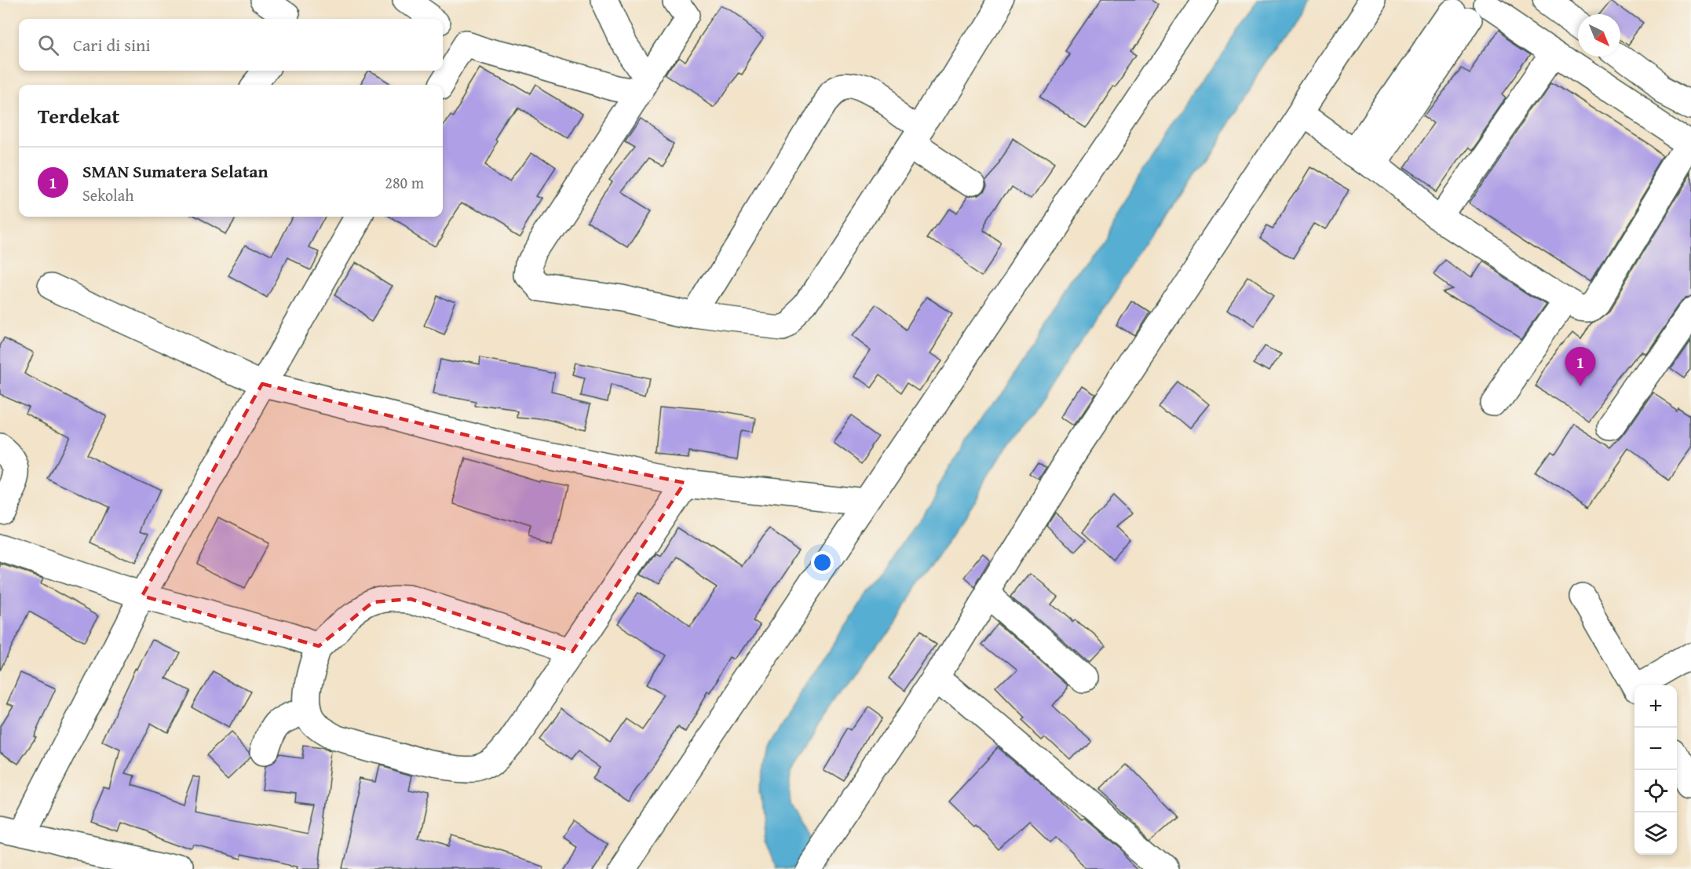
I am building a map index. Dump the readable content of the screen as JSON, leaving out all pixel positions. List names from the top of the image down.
{
  "north": "bottom right",
  "page": {
    "search": "Cari di sini",
    "heading": "Terdekat",
    "list": [
      {
        "mark": "1",
        "name": "SMAN Sumatera Selatan",
        "note": "Sekolah",
        "value": "280 m"
      }
    ],
    "pins": "1",
    "map_buttons": ["+", "−"]
  }
}
